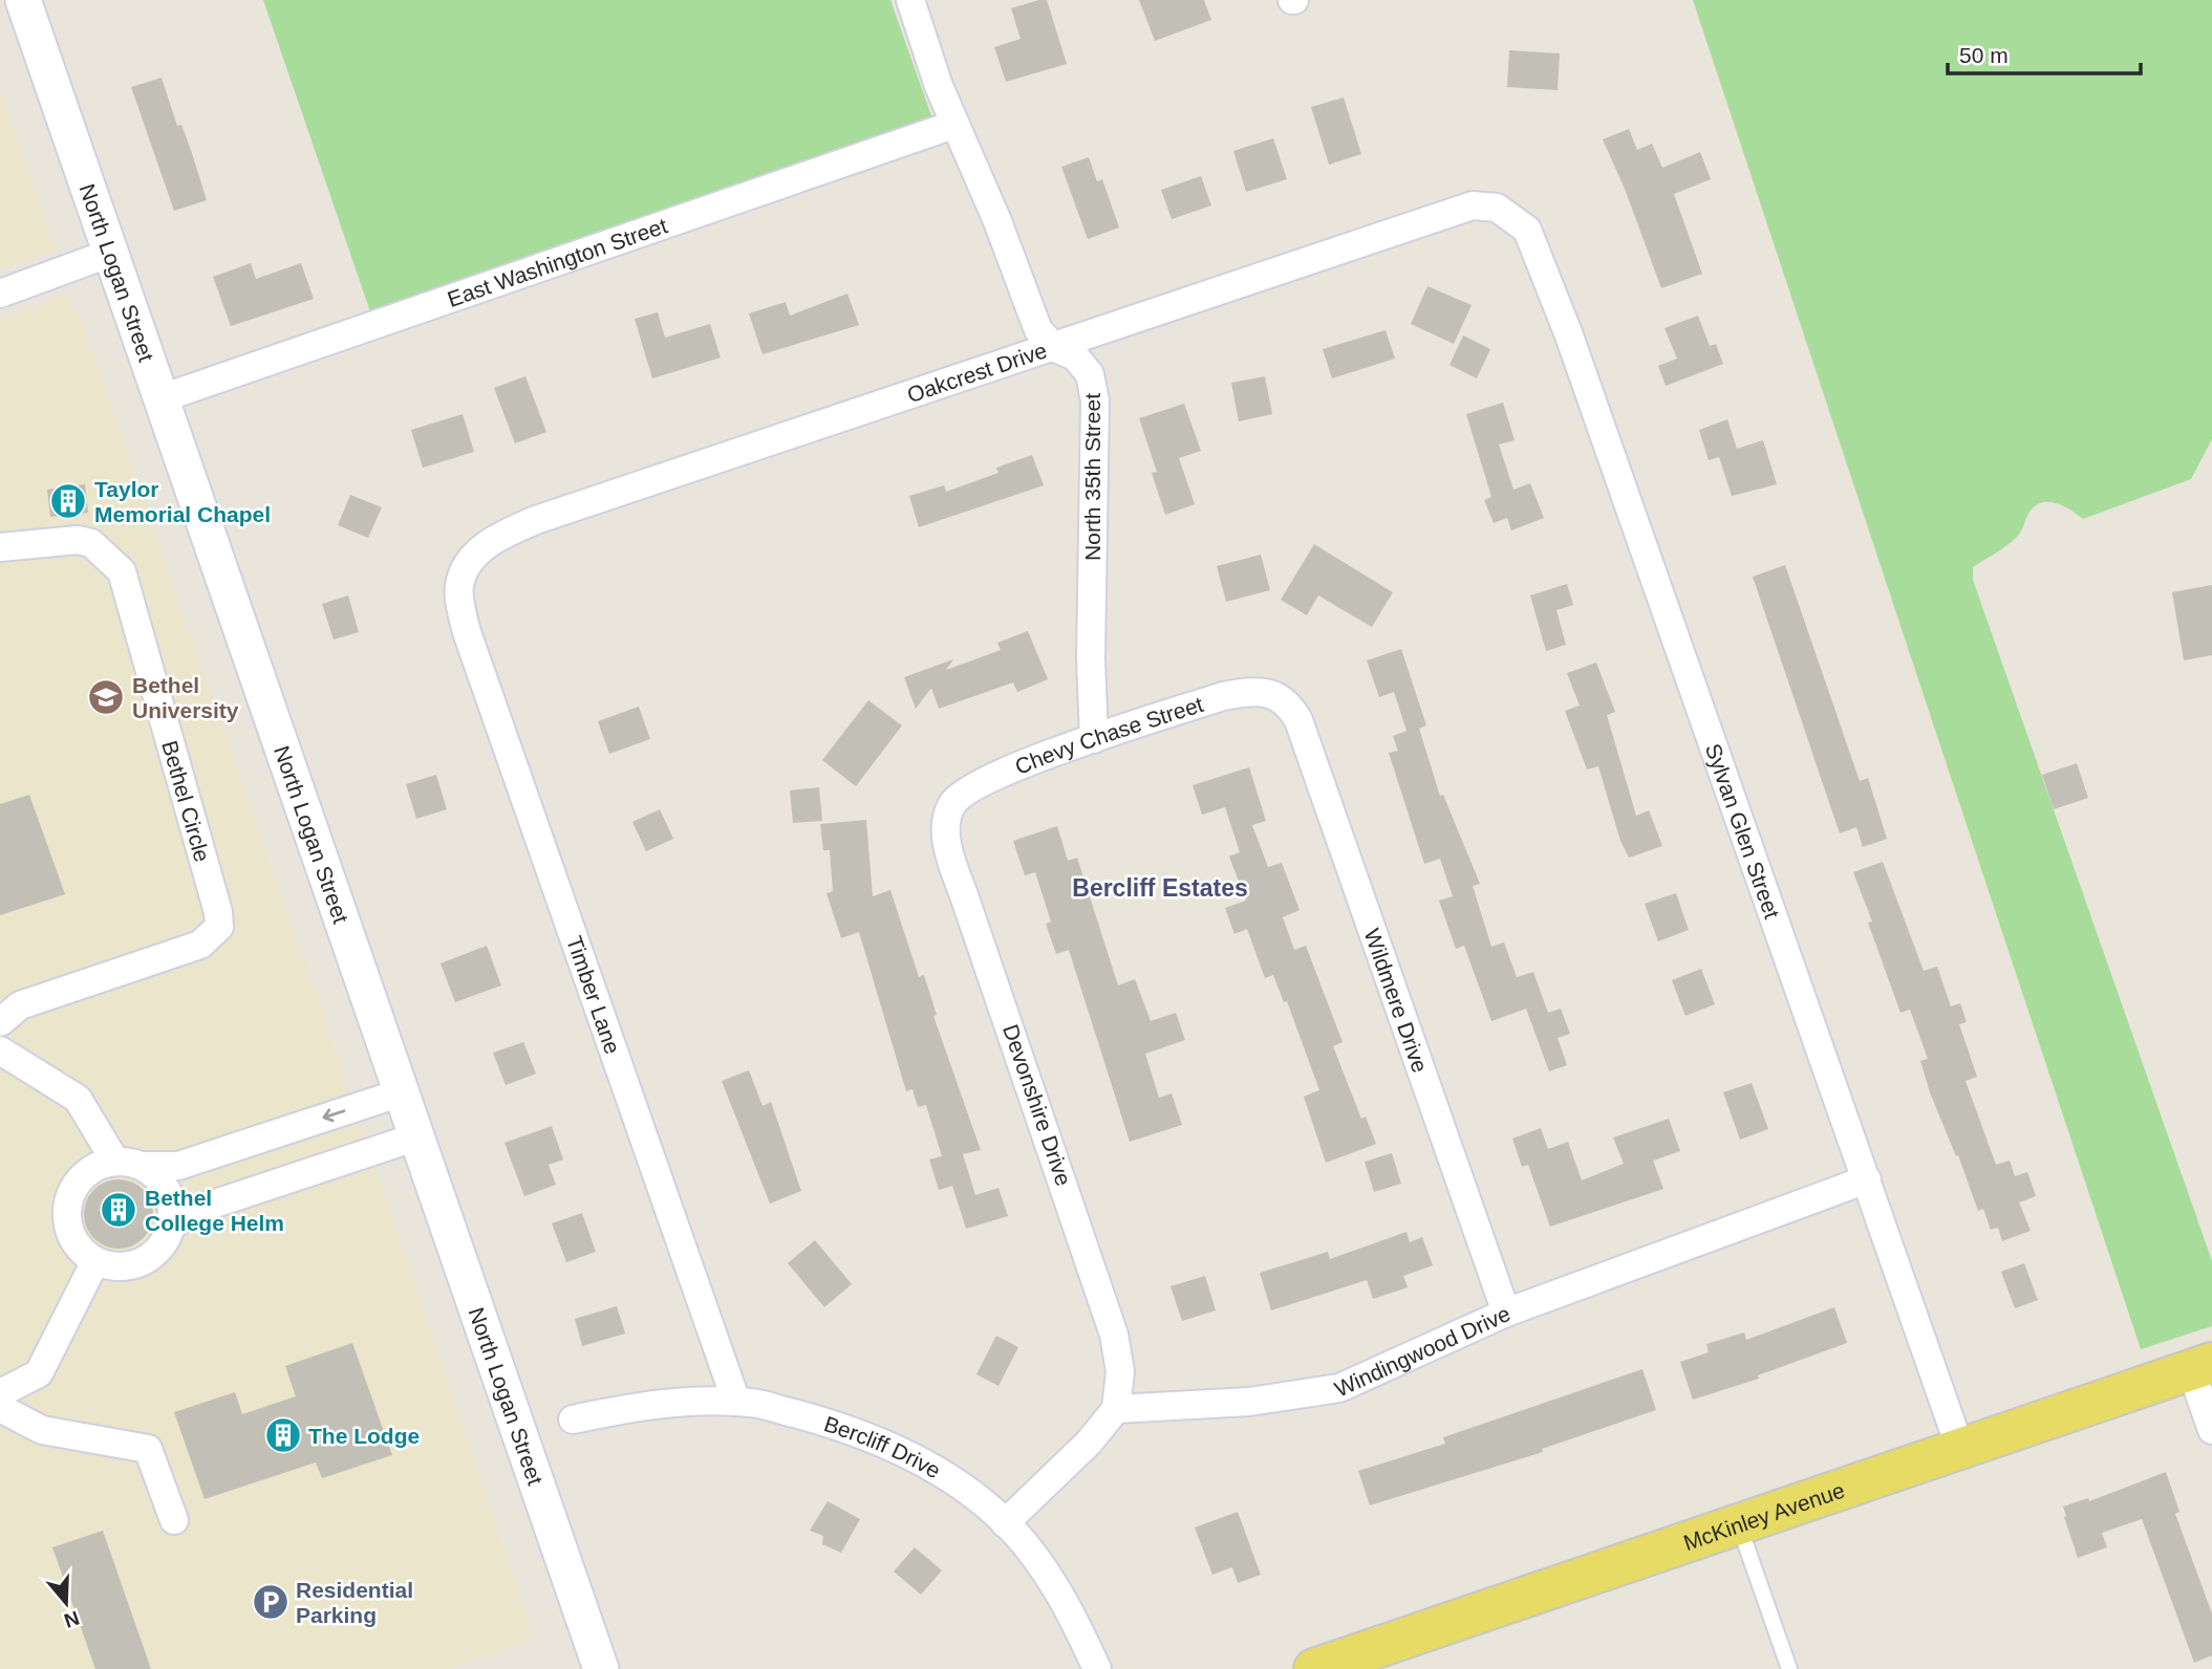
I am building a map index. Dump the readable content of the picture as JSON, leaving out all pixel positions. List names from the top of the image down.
{
  "streets": {
    "main road": ["McKinley Avenue"],
    "street": [
      "East Washington Street",
      "North Logan Street",
      "Oakcrest Drive",
      "North 35th Street",
      "Chevy Chase Street",
      "Bethel Circle",
      "Sylvan Glen Street",
      "Timber Lane",
      "Wildmere Drive",
      "Devonshire Drive",
      "Windingwood Drive",
      "Bercliff Drive"
    ]
  },
  "crossings": [
    ["East Washington Street", "North Logan Street"],
    ["East Washington Street", "North 35th Street"],
    ["Oakcrest Drive", "North 35th Street"],
    ["Oakcrest Drive", "Sylvan Glen Street"],
    ["Oakcrest Drive", "Timber Lane"],
    ["North 35th Street", "Chevy Chase Street"],
    ["Chevy Chase Street", "Wildmere Drive"],
    ["Chevy Chase Street", "Devonshire Drive"],
    ["Sylvan Glen Street", "Windingwood Drive"],
    ["Sylvan Glen Street", "McKinley Avenue"],
    ["Timber Lane", "Bercliff Drive"],
    ["Wildmere Drive", "Windingwood Drive"],
    ["Devonshire Drive", "Windingwood Drive"]
  ],
  "districts": ["Bercliff Estates"],
  "places": {
    "building": ["Taylor Memorial Chapel", "Bethel College Helm", "The Lodge"],
    "school or university": ["Bethel University"],
    "parking": ["Residential Parking"]
  },
  "scale_bar": "50 m",
  "north": "bottom"
}
